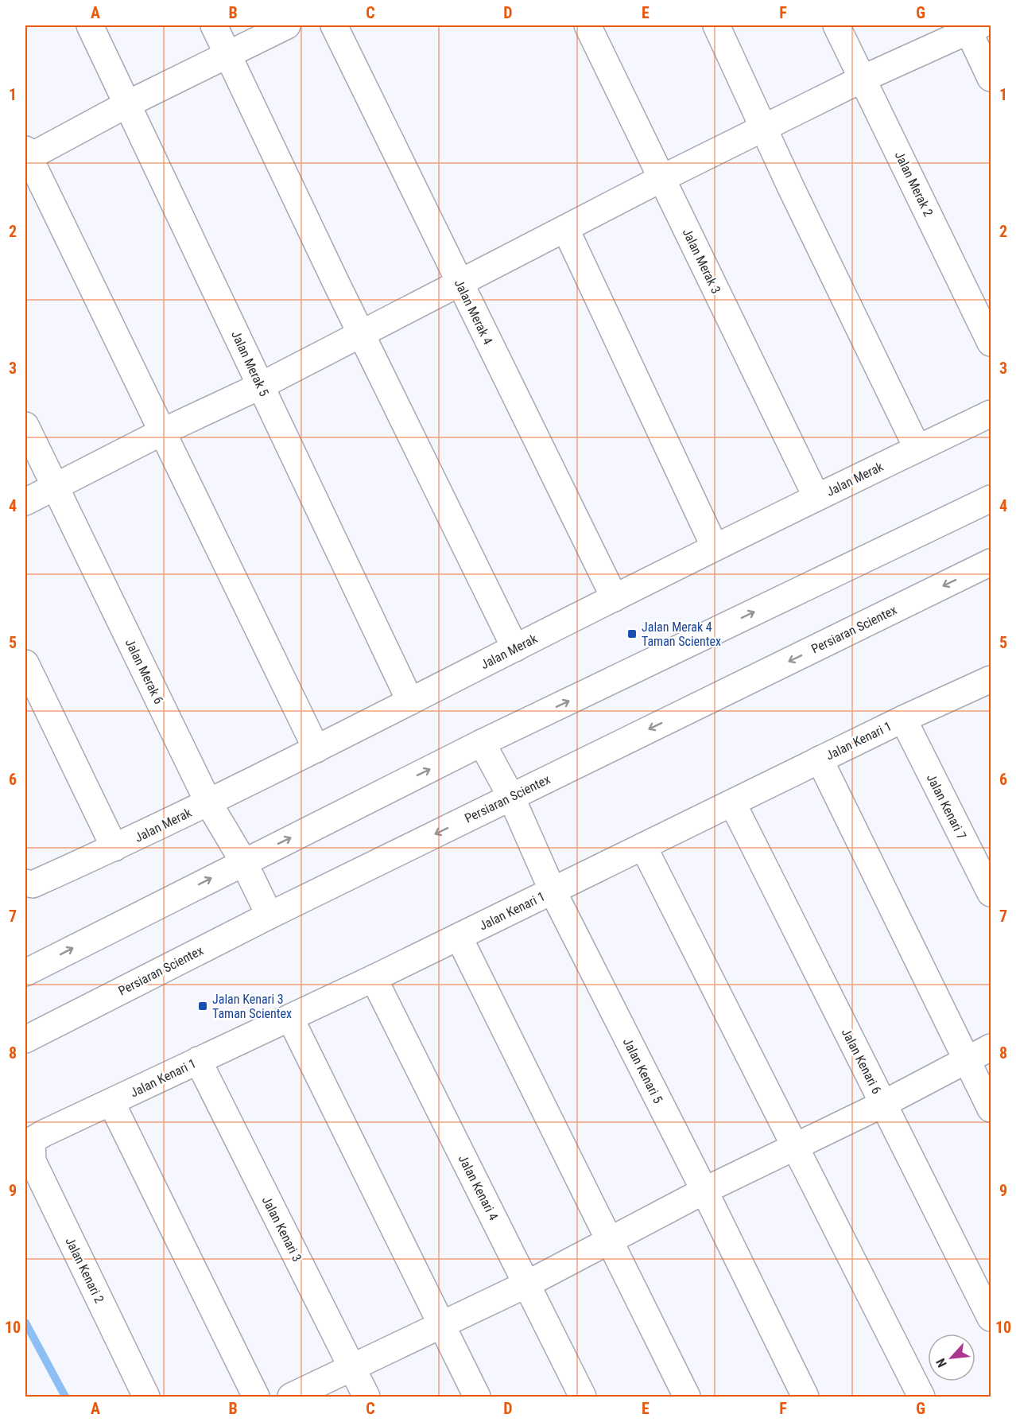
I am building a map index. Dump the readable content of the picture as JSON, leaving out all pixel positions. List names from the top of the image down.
{
  "streets": {
    "street": [
      "Jalan Merak 2",
      "Jalan Merak 3",
      "Jalan Merak 4",
      "Jalan Merak 5",
      "Jalan Merak",
      "Persiaran Scientex",
      "Jalan Merak 6",
      "Jalan Kenari 1",
      "Jalan Kenari 7",
      "Jalan Kenari 6",
      "Jalan Kenari 5",
      "Jalan Kenari 4",
      "Jalan Kenari 3",
      "Jalan Kenari 2"
    ]
  },
  "crossings": [
    ["Jalan Merak 3", "Jalan Merak"],
    ["Jalan Merak 4", "Jalan Merak"],
    ["Jalan Merak 5", "Jalan Merak"],
    ["Jalan Merak", "Jalan Merak 6"],
    ["Persiaran Scientex", "Jalan Merak 6"],
    ["Persiaran Scientex", "Jalan Kenari 5"],
    ["Jalan Kenari 1", "Jalan Kenari 7"],
    ["Jalan Kenari 1", "Jalan Kenari 6"],
    ["Jalan Kenari 1", "Jalan Kenari 5"],
    ["Jalan Kenari 1", "Jalan Kenari 4"],
    ["Jalan Kenari 1", "Jalan Kenari 3"],
    ["Jalan Kenari 1", "Jalan Kenari 2"]
  ],
  "places": {
    "transit": ["Jalan Merak 4 Taman Scientex", "Jalan Kenari 3 Taman Scientex"]
  },
  "north": "bottom left",
  "grid": {
    "columns": [
      "A",
      "B",
      "C",
      "D",
      "E",
      "F",
      "G"
    ],
    "rows": [
      "1",
      "2",
      "3",
      "4",
      "5",
      "6",
      "7",
      "8",
      "9",
      "10"
    ]
  }
}
